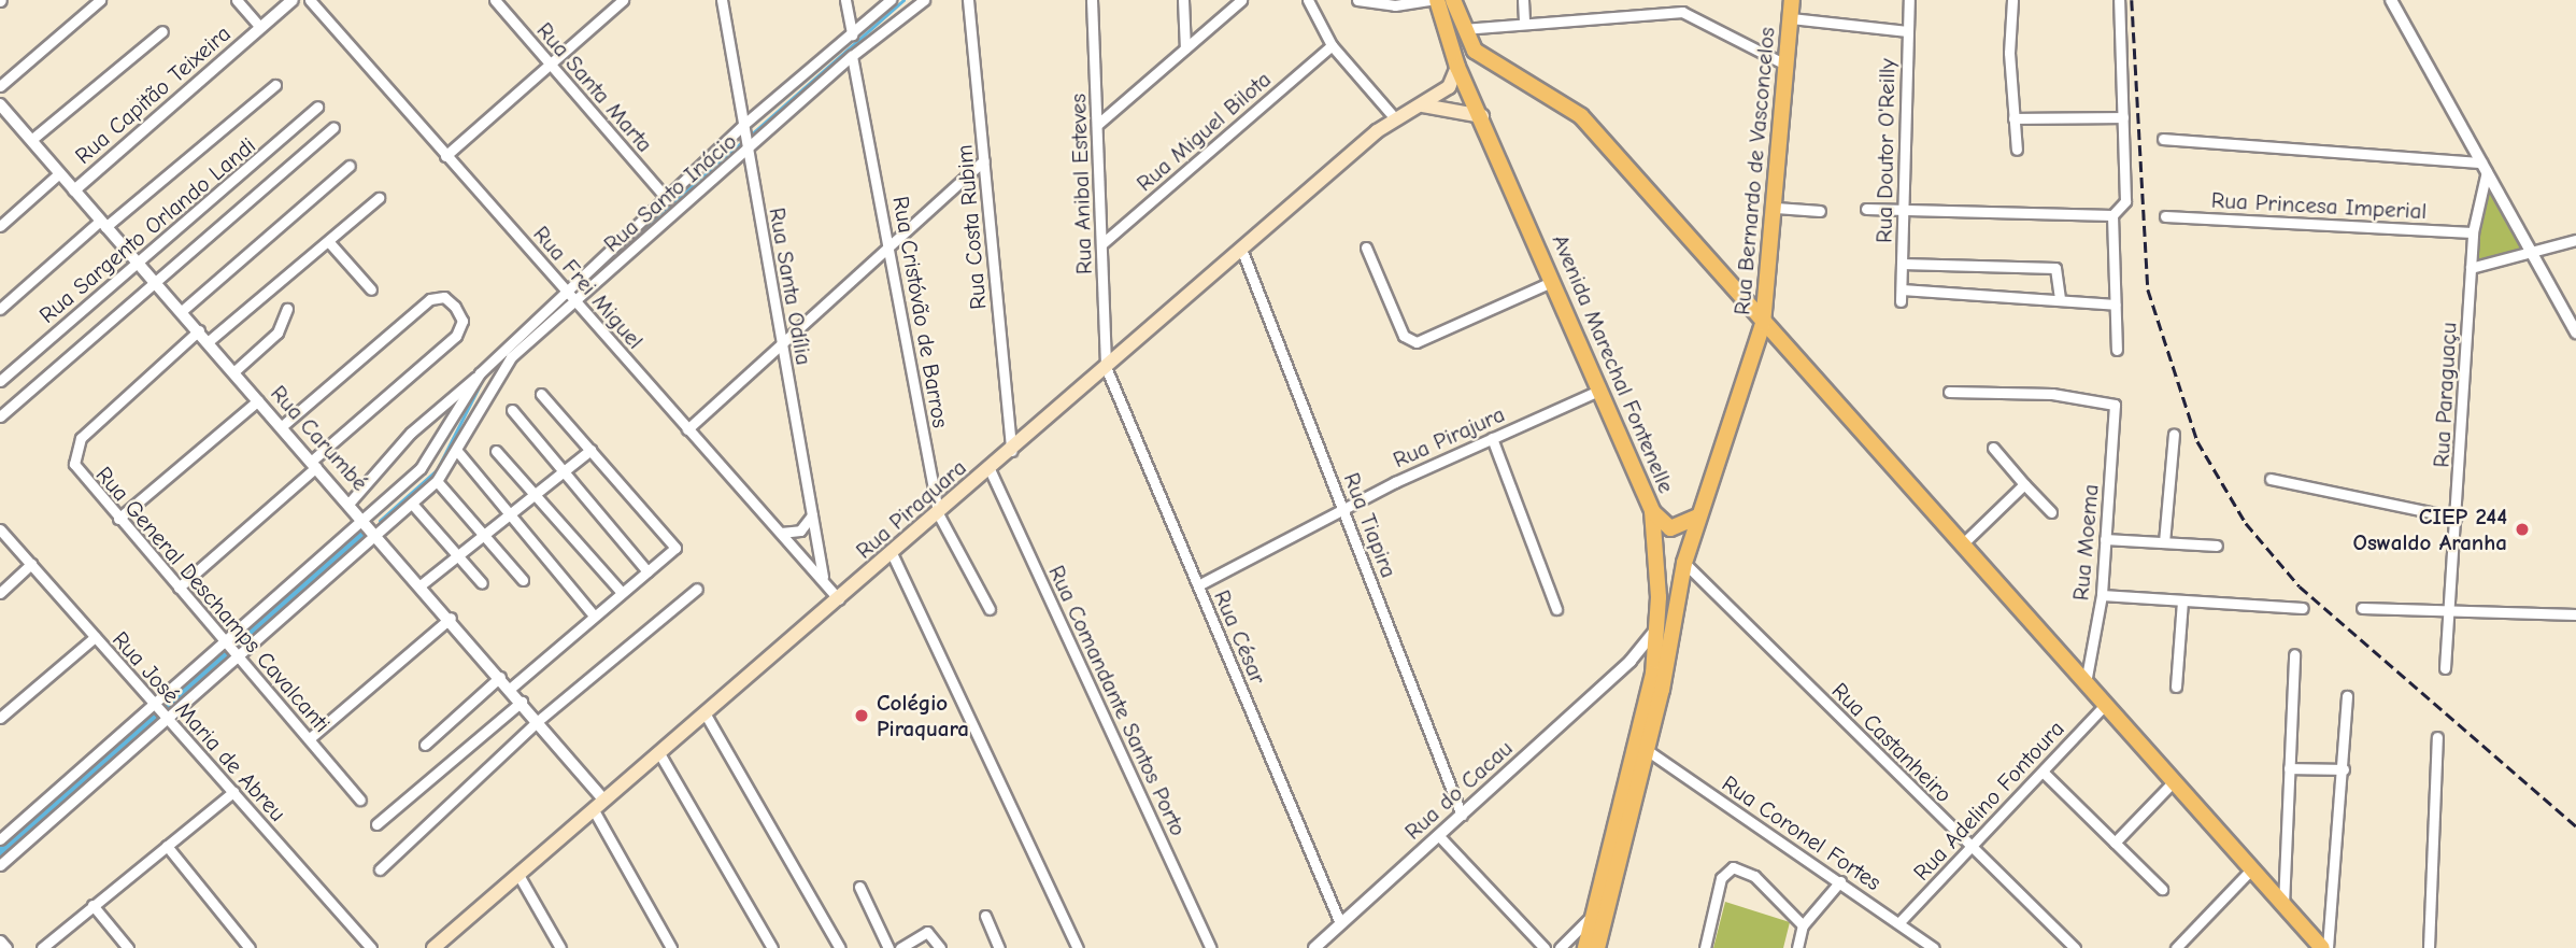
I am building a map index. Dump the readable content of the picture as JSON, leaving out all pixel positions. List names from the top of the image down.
{
  "streets": {
    "main road": ["Rua Bernardo de Vasconcelos", "Avenida Marechal Fontenelle", "Rua Piraquara"],
    "street": [
      "Rua Santa Marta",
      "Rua Capitão Teixeira",
      "Rua Miguel Bilota",
      "Rua Doutor O'Reilly",
      "Rua Anibal Esteves",
      "Rua Santo Inácio",
      "Rua Princesa Imperial",
      "Rua Costa Rubim",
      "Rua Sargento Orlando Landi",
      "Rua Santa Odília",
      "Rua Frei Miguel",
      "Rua Cristóvão de Barros",
      "Rua Paraguaçu",
      "Rua Pirajura",
      "Rua Carumbé",
      "Rua Tiapira",
      "Rua Moema",
      "Rua General Deschamps Cavalcanti",
      "Rua César",
      "Rua Comandante Santos Porto",
      "Rua José Maria de Abreu",
      "Rua Castanheiro",
      "Rua do Cacau",
      "Rua Adelino Fontoura",
      "Rua Coronel Fortes"
    ]
  },
  "crossings": [
    ["Rua Santa Marta", "Rua Santo Inácio"],
    ["Rua Capitão Teixeira", "Rua Carumbé"],
    ["Rua Miguel Bilota", "Rua Anibal Esteves"],
    ["Rua Anibal Esteves", "Rua Piraquara"],
    ["Rua Anibal Esteves", "Rua César"],
    ["Rua Santo Inácio", "Rua Santa Odília"],
    ["Rua Santo Inácio", "Rua Frei Miguel"],
    ["Rua Santo Inácio", "Rua Cristóvão de Barros"],
    ["Rua Santo Inácio", "Rua Carumbé"],
    ["Rua Princesa Imperial", "Rua Paraguaçu"],
    ["Rua Costa Rubim", "Rua Piraquara"],
    ["Rua Sargento Orlando Landi", "Rua Carumbé"],
    ["Rua Santa Odília", "Rua Frei Miguel"],
    ["Rua Frei Miguel", "Rua Piraquara"],
    ["Rua Cristóvão de Barros", "Rua Piraquara"],
    ["Avenida Marechal Fontenelle", "Rua Pirajura"],
    ["Avenida Marechal Fontenelle", "Rua Piraquara"],
    ["Avenida Marechal Fontenelle", "Rua do Cacau"],
    ["Rua Pirajura", "Rua Tiapira"],
    ["Rua Pirajura", "Rua César"],
    ["Rua Carumbé", "Rua Piraquara"],
    ["Rua Carumbé", "Rua General Deschamps Cavalcanti"],
    ["Rua Piraquara", "Rua Tiapira"],
    ["Rua Piraquara", "Rua César"],
    ["Rua Piraquara", "Rua Comandante Santos Porto"],
    ["Rua Tiapira", "Rua do Cacau"],
    ["Rua César", "Rua do Cacau"],
    ["Rua Castanheiro", "Rua Adelino Fontoura"],
    ["Rua Adelino Fontoura", "Rua Coronel Fortes"]
  ],
  "places": ["CIEP 244 Oswaldo Aranha", "Colégio Piraquara"]
}
